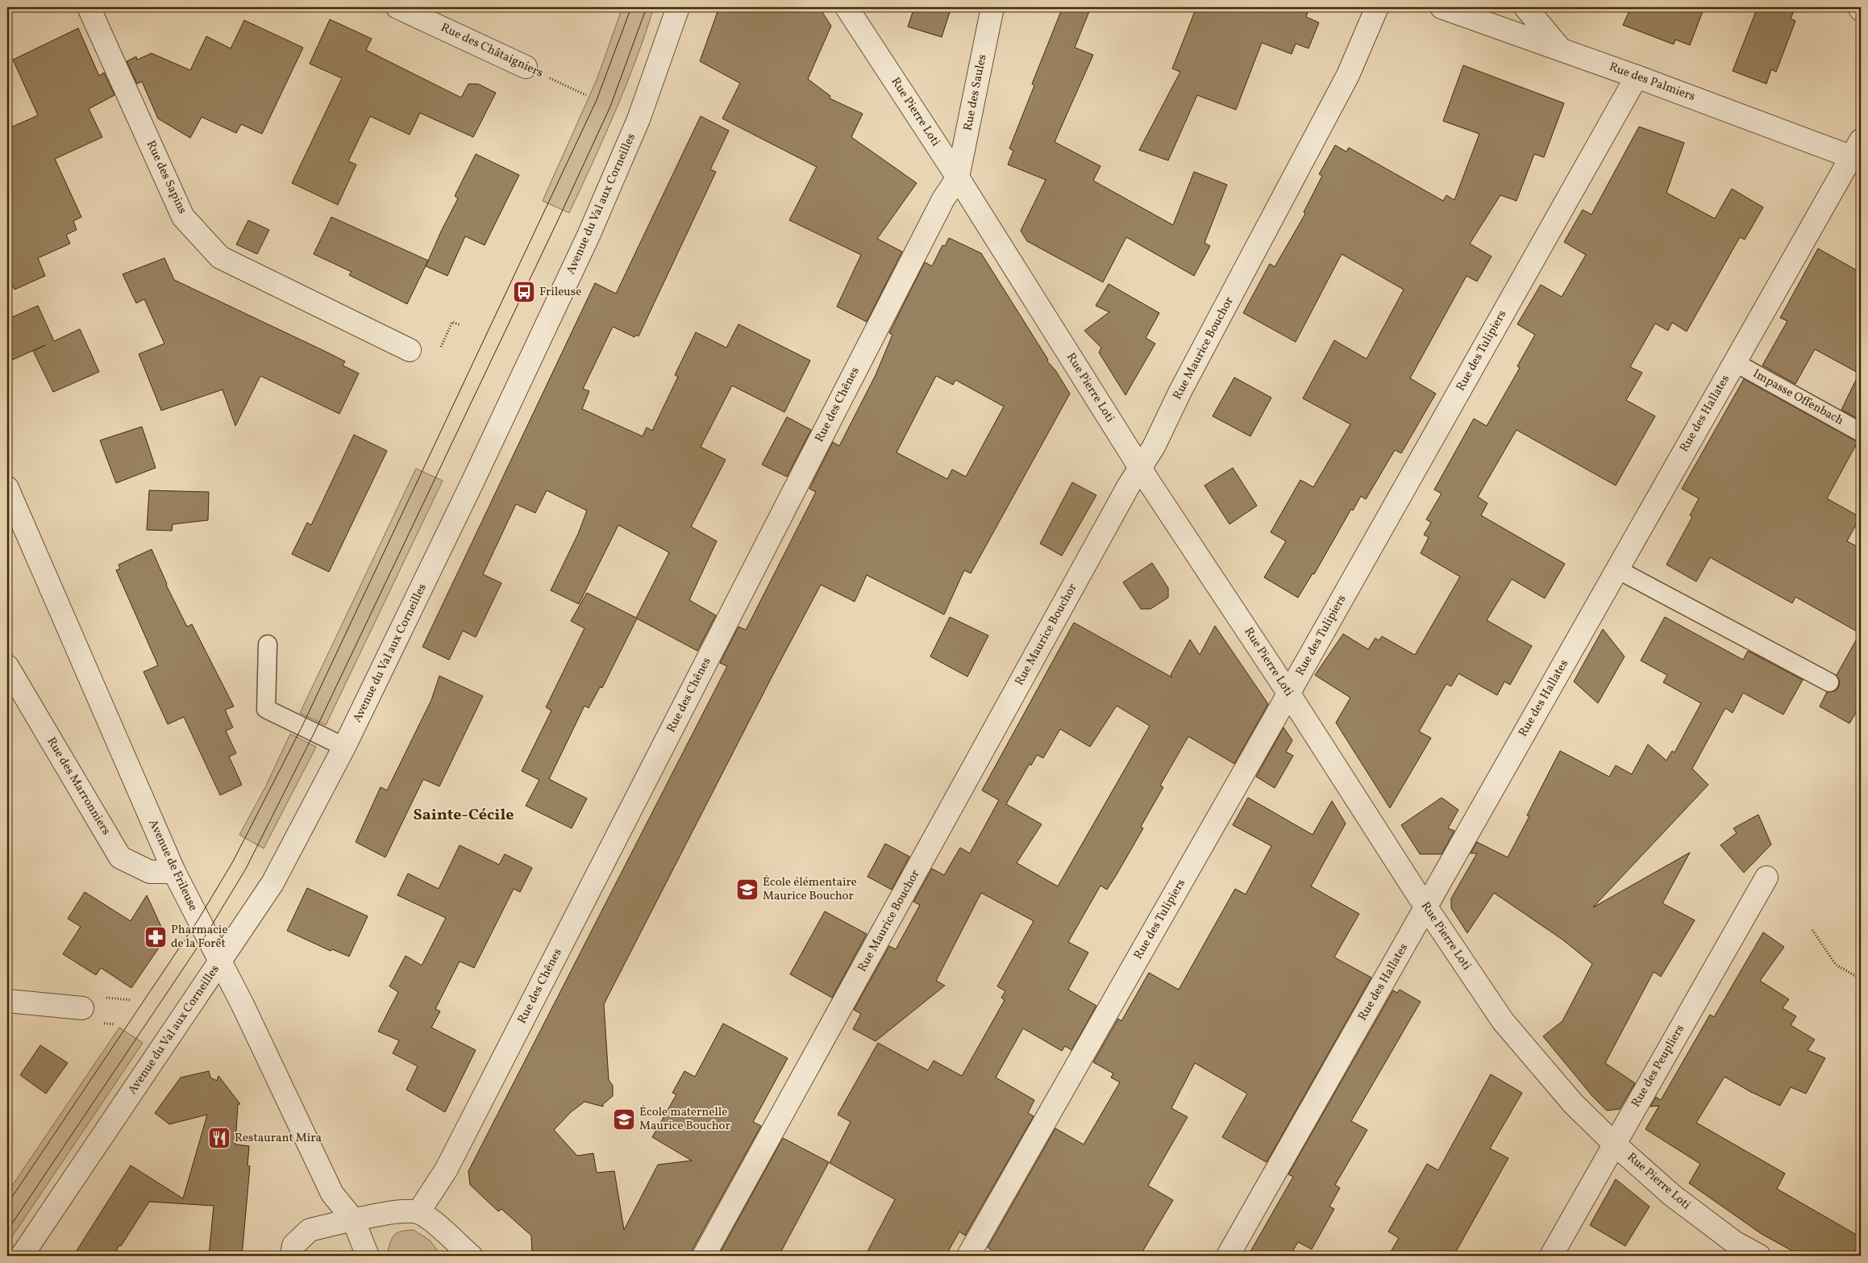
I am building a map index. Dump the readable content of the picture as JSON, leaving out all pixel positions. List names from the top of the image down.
{
  "streets": {
    "street": [
      "Rue des Châtaigniers",
      "Rue des Palmiers",
      "Rue des Saules",
      "Rue Pierre Loti",
      "Rue des Sapins",
      "Avenue du Val aux Corneilles",
      "Rue Maurice Bouchor",
      "Rue des Tulipiers",
      "Rue des Chênes",
      "Rue des Hallates",
      "Rue des Marronniers",
      "Avenue de Frileuse",
      "Rue des Peupliers"
    ],
    "lane": ["Impasse Offenbach"]
  },
  "crossings": [
    ["Rue des Palmiers", "Rue des Tulipiers"],
    ["Rue des Palmiers", "Rue des Hallates"],
    ["Rue des Saules", "Rue Pierre Loti"],
    ["Rue des Saules", "Rue des Chênes"],
    ["Rue Pierre Loti", "Rue Maurice Bouchor"],
    ["Rue Pierre Loti", "Rue des Tulipiers"],
    ["Rue Pierre Loti", "Rue des Chênes"],
    ["Rue Pierre Loti", "Rue des Hallates"],
    ["Rue Pierre Loti", "Rue des Peupliers"],
    ["Avenue du Val aux Corneilles", "Avenue de Frileuse"],
    ["Impasse Offenbach", "Rue des Hallates"],
    ["Rue des Marronniers", "Avenue de Frileuse"]
  ],
  "districts": ["Sainte-Cécile"],
  "places": {
    "bus stop": ["Frileuse"],
    "school or university": ["École élémentaire Maurice Bouchor", "École maternelle Maurice Bouchor"],
    "pharmacy": ["Pharmacie de la Forêt"],
    "restaurant": ["Restaurant Mira"]
  }
}
